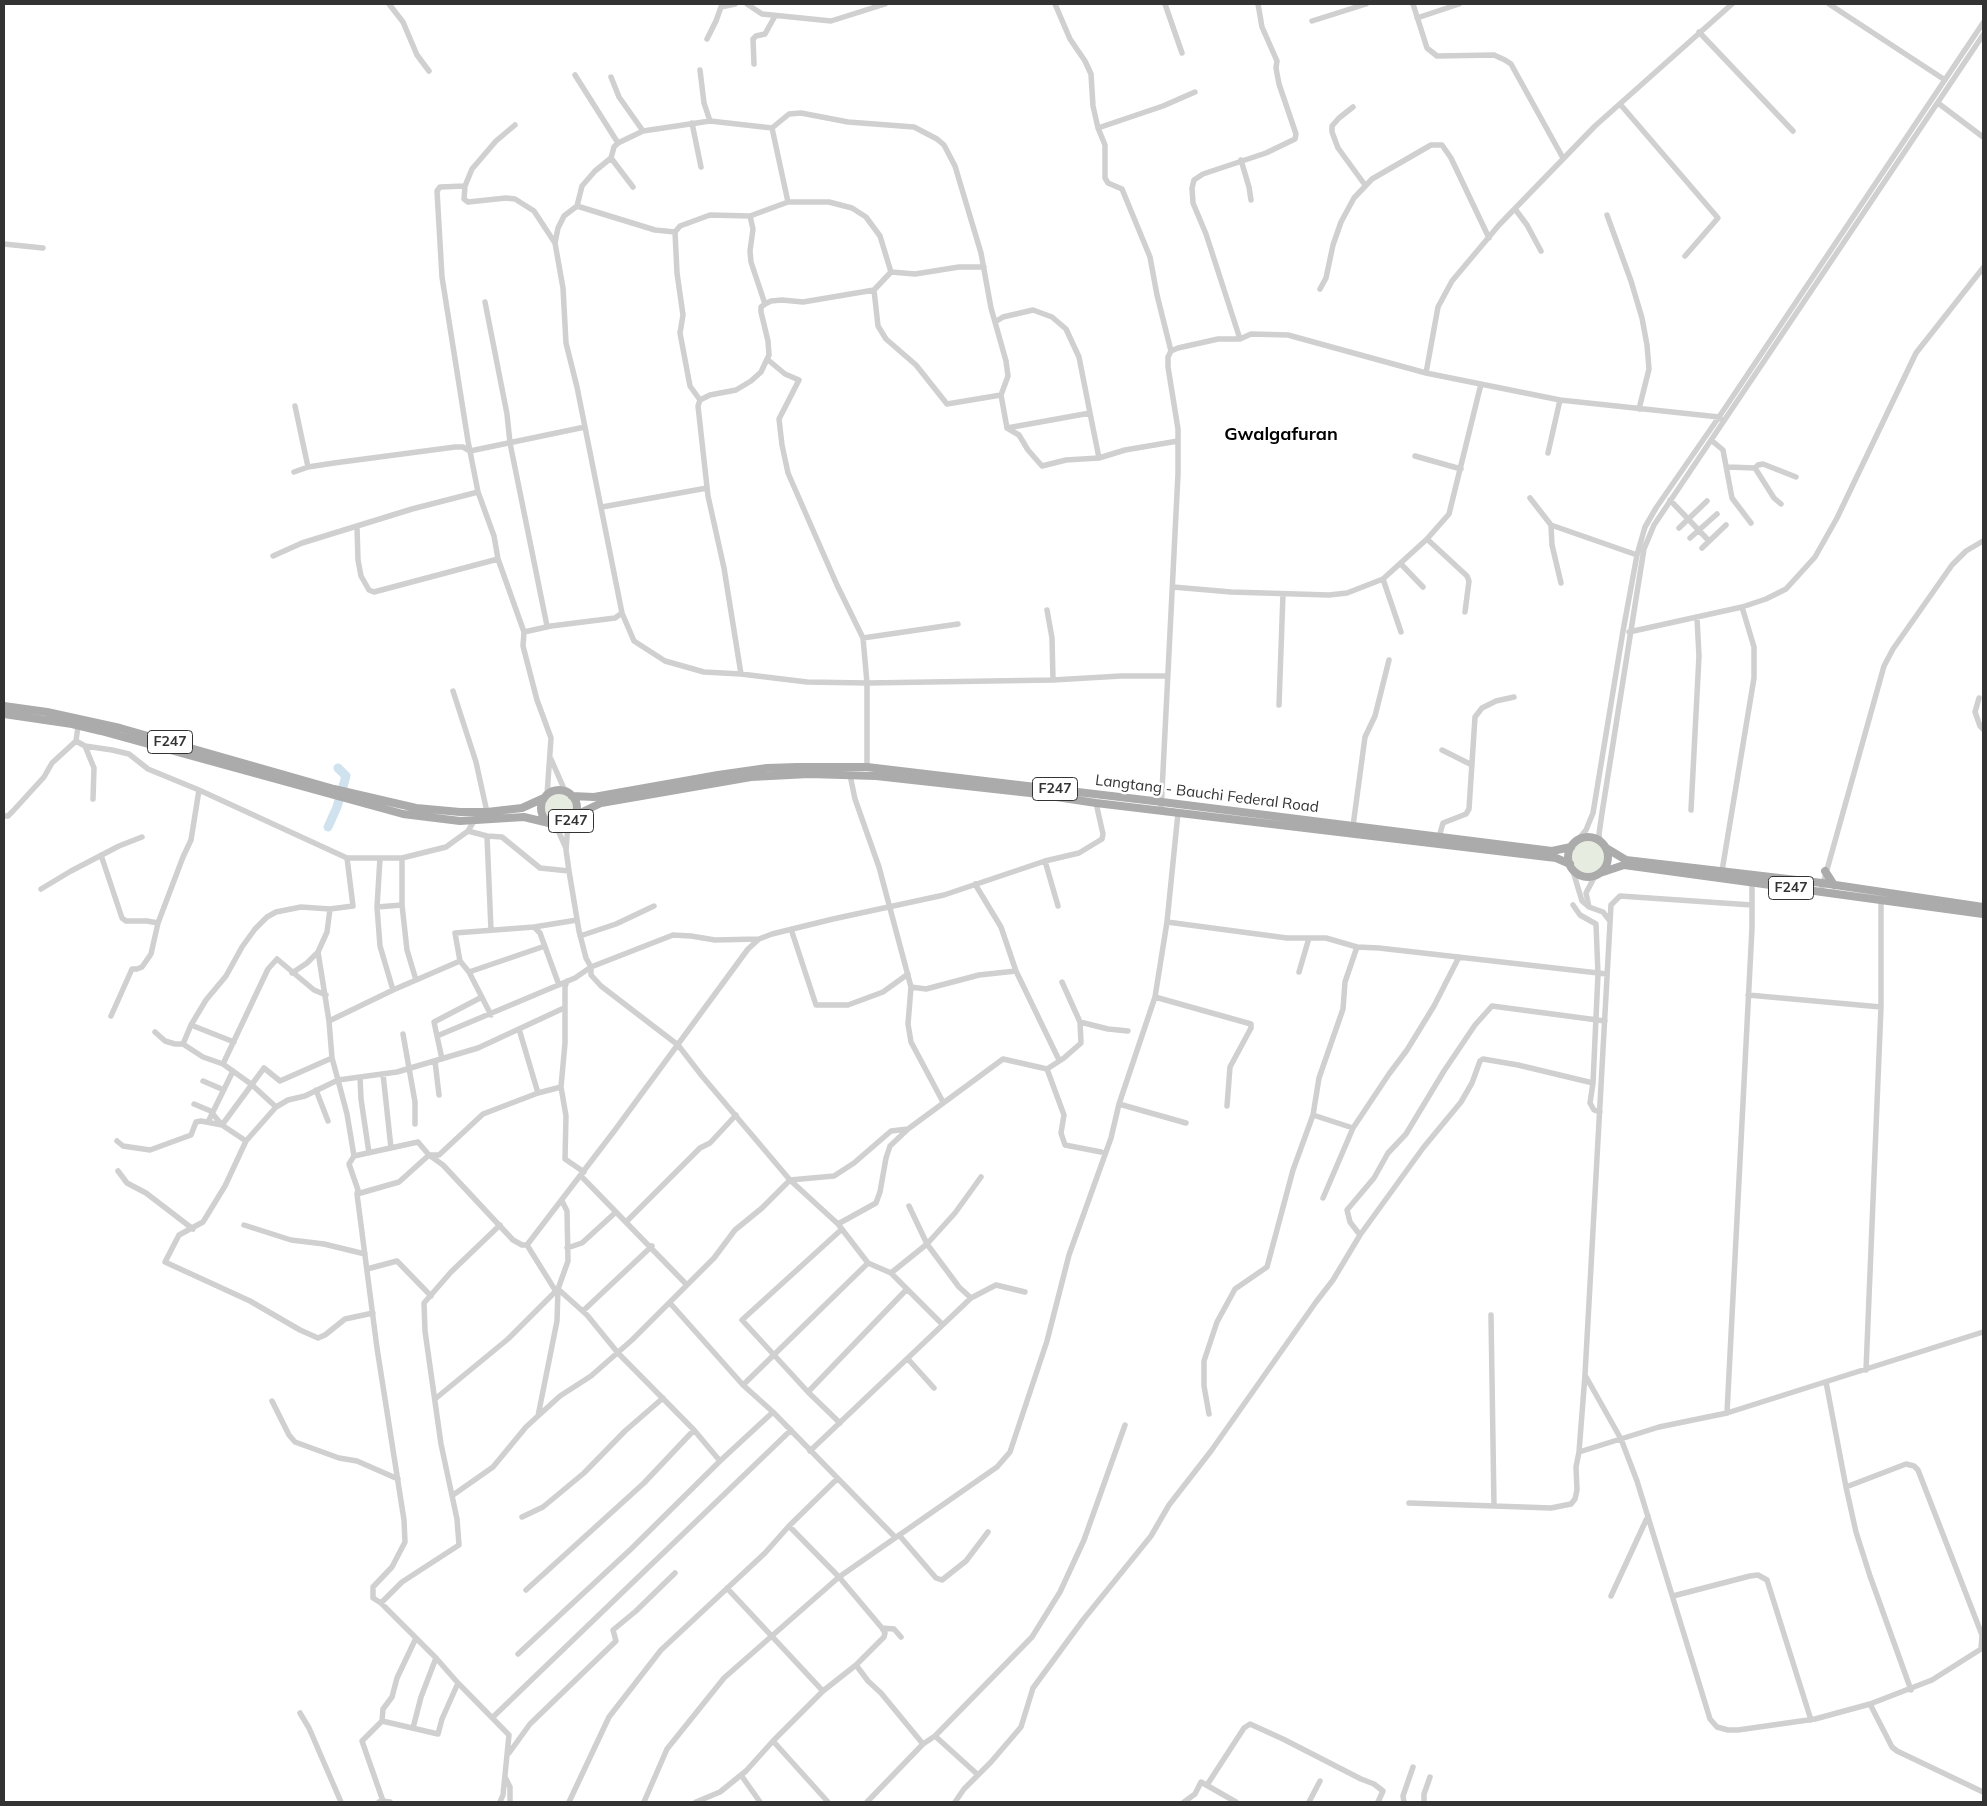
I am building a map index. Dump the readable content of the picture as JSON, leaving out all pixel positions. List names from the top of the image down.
{
  "streets": {
    "main road": ["F247", "Langtang - Bauchi Federal Road"]
  },
  "crossings": [
    ["F247", "Langtang - Bauchi Federal Road"]
  ],
  "districts": ["Gwalgafuran"]
}
